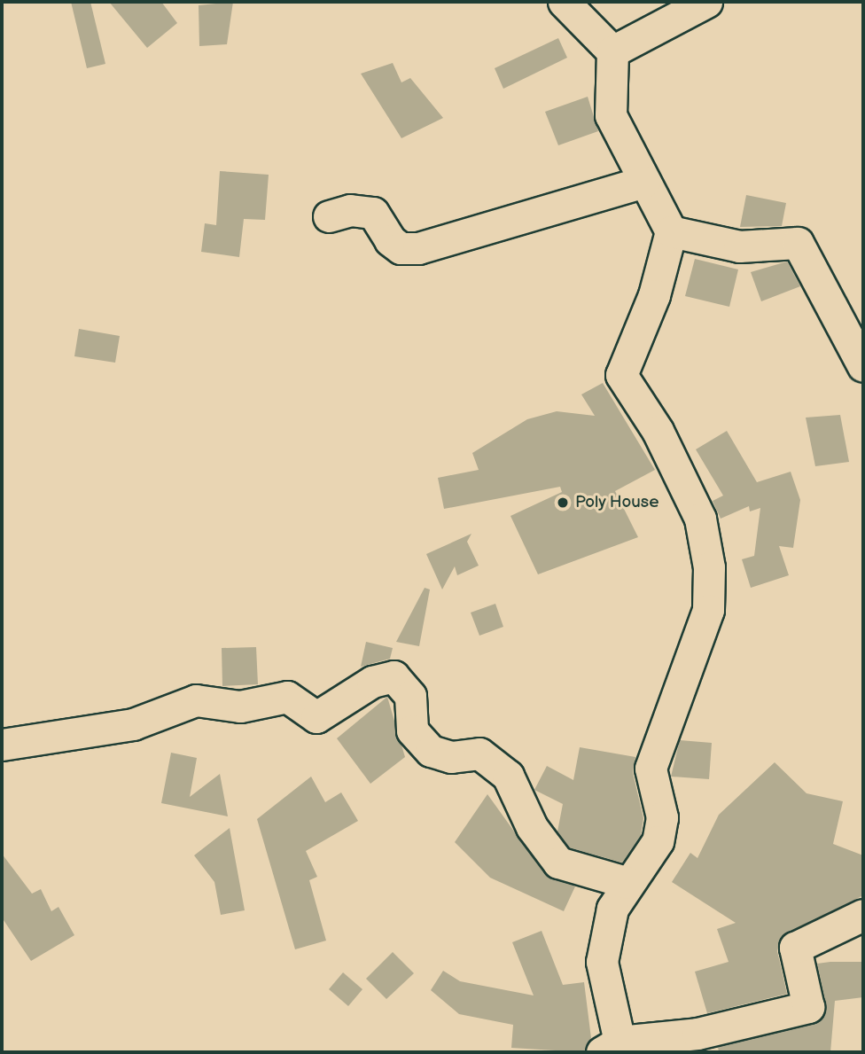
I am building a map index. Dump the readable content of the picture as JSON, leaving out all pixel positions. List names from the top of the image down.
{
  "places": ["Poly House"]
}
